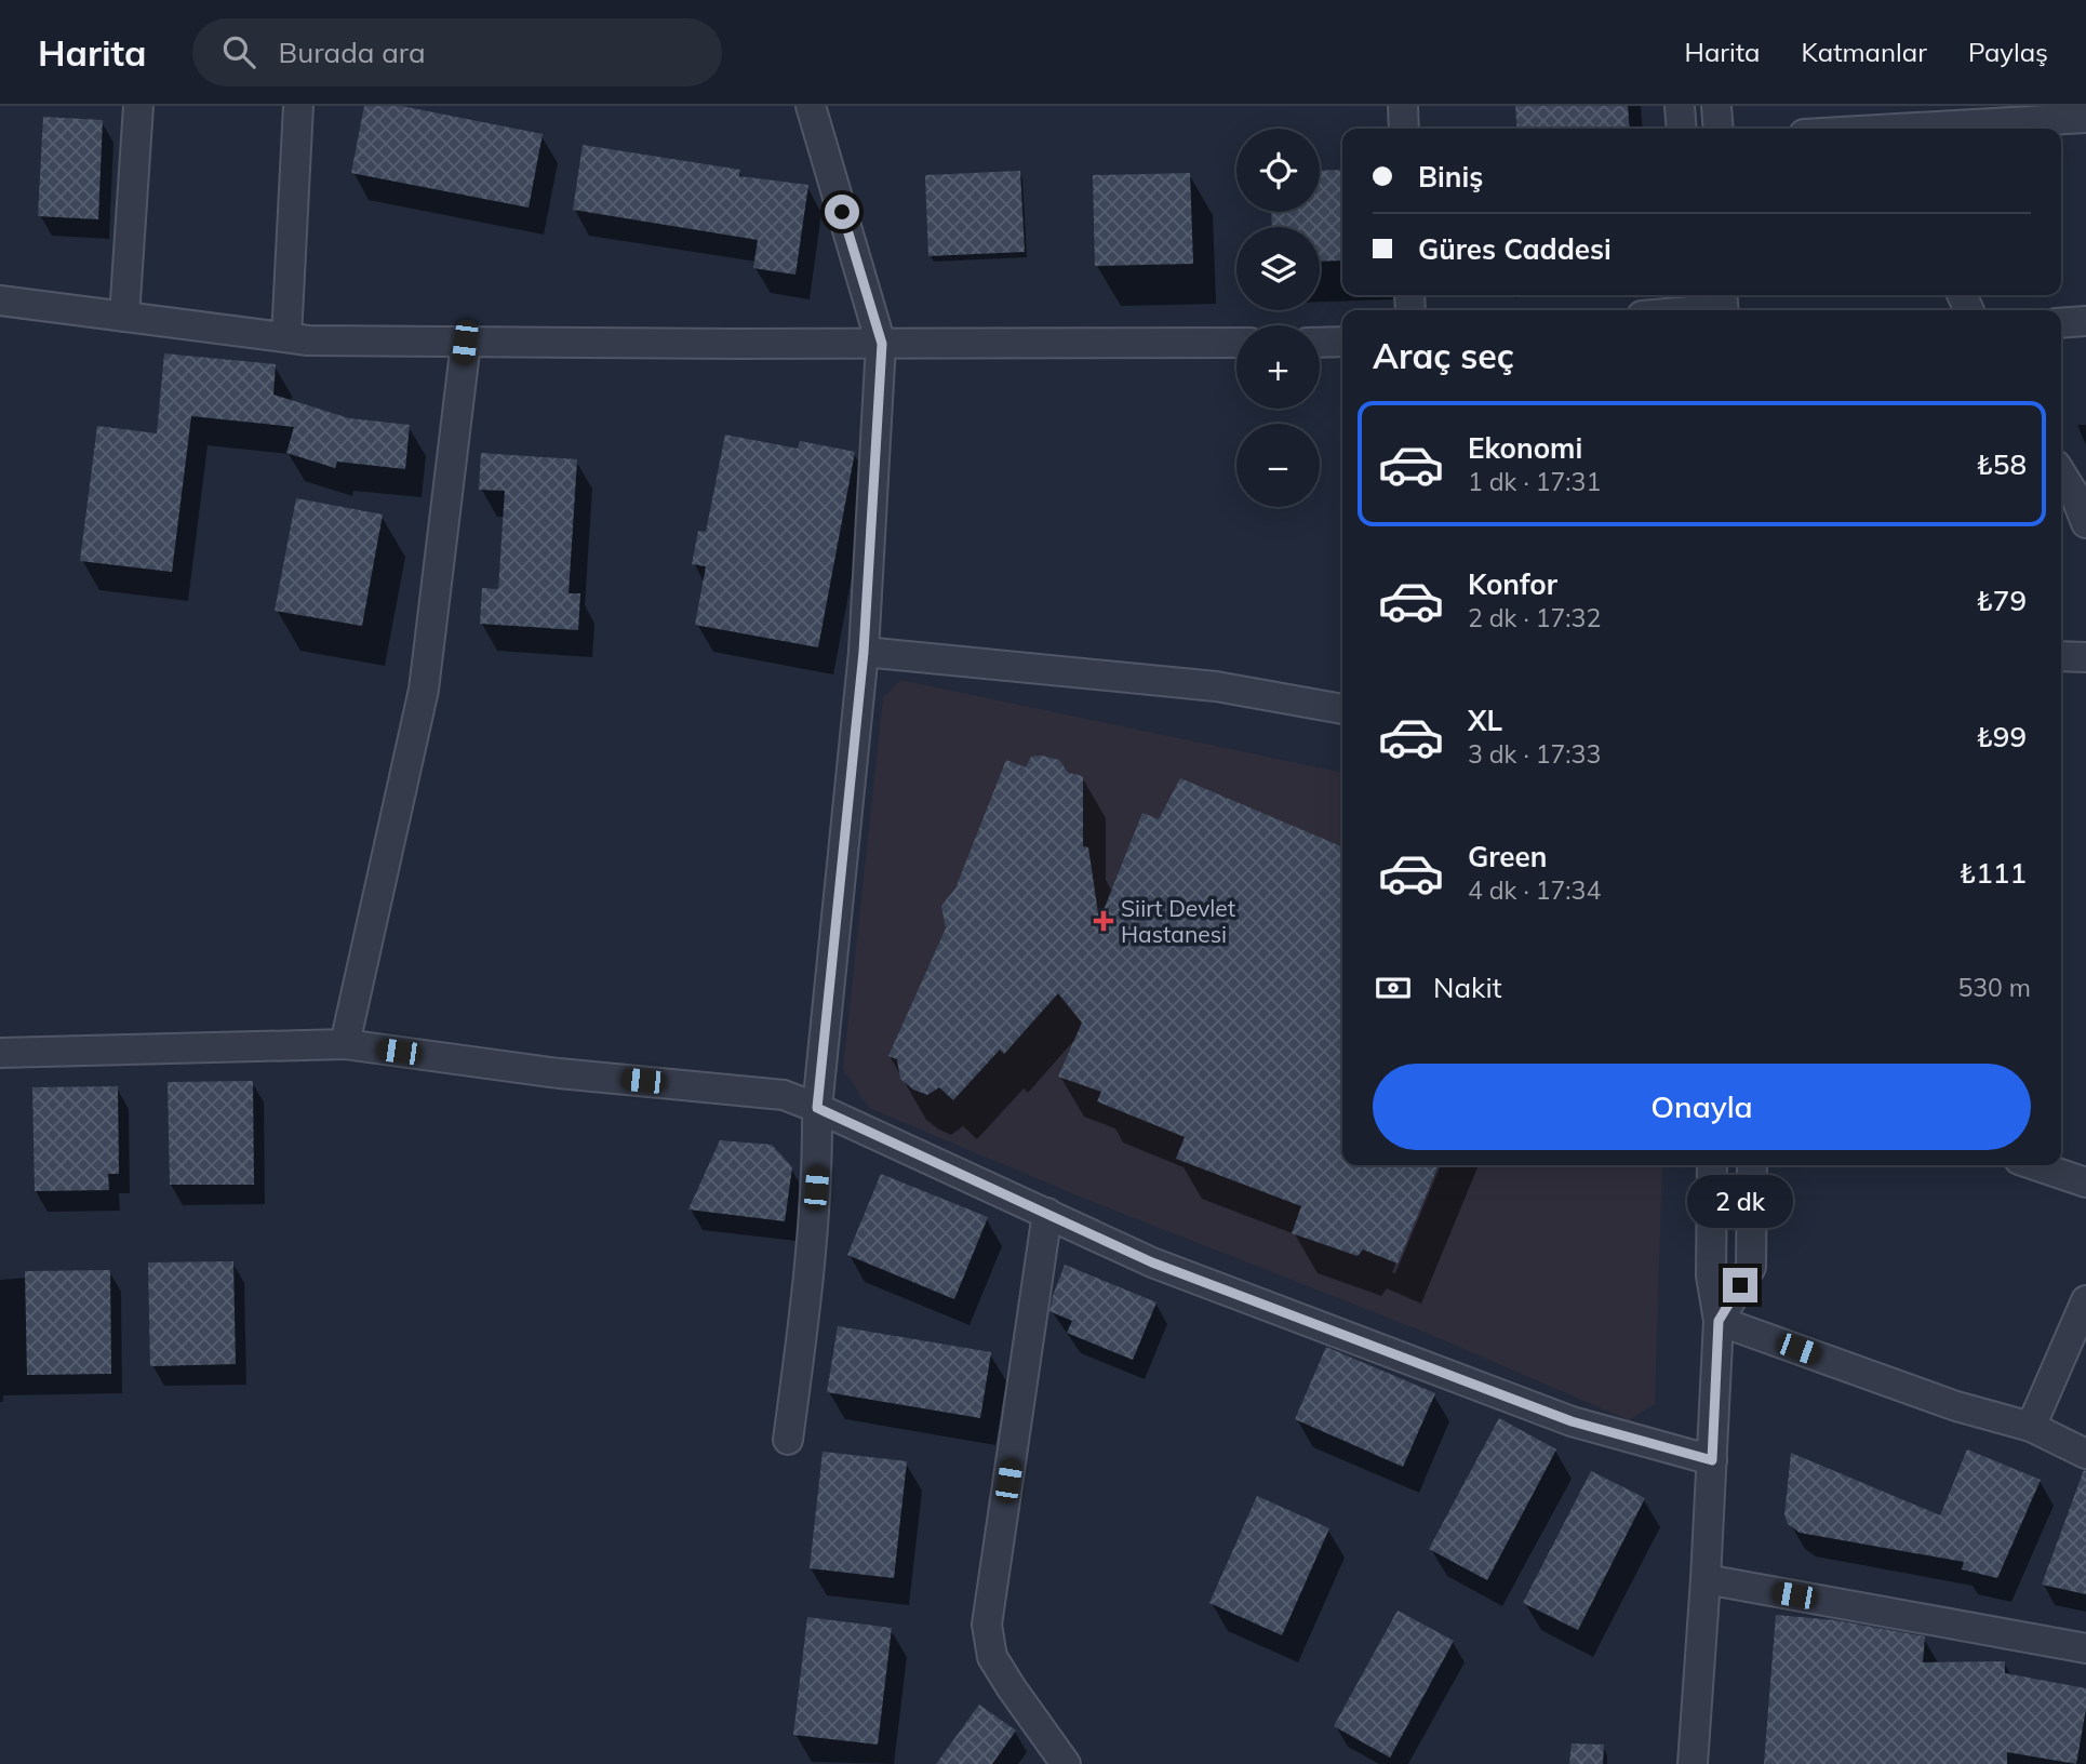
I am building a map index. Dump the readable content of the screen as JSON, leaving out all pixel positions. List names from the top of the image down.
{
  "places": {
    "health": ["Siirt Devlet Hastanesi"]
  },
  "page": {
    "header": "Harita",
    "search": "Burada ara",
    "nav": ["Harita", "Katmanlar", "Paylaş"],
    "map_buttons": ["+", "−"],
    "banner": ["Biniş", "Güres Caddesi"],
    "heading": "Araç seç",
    "list": [
      {
        "name": "Ekonomi",
        "note": "1 dk · 17:31",
        "value": "₺58"
      },
      {
        "name": "Konfor",
        "note": "2 dk · 17:32",
        "value": "₺79"
      },
      {
        "name": "XL",
        "note": "3 dk · 17:33",
        "value": "₺99"
      },
      {
        "name": "Green",
        "note": "4 dk · 17:34",
        "value": "₺111"
      }
    ],
    "pay": ["Nakit", "530 m"],
    "buttons": "Onayla",
    "bubble": "2 dk"
  }
}
